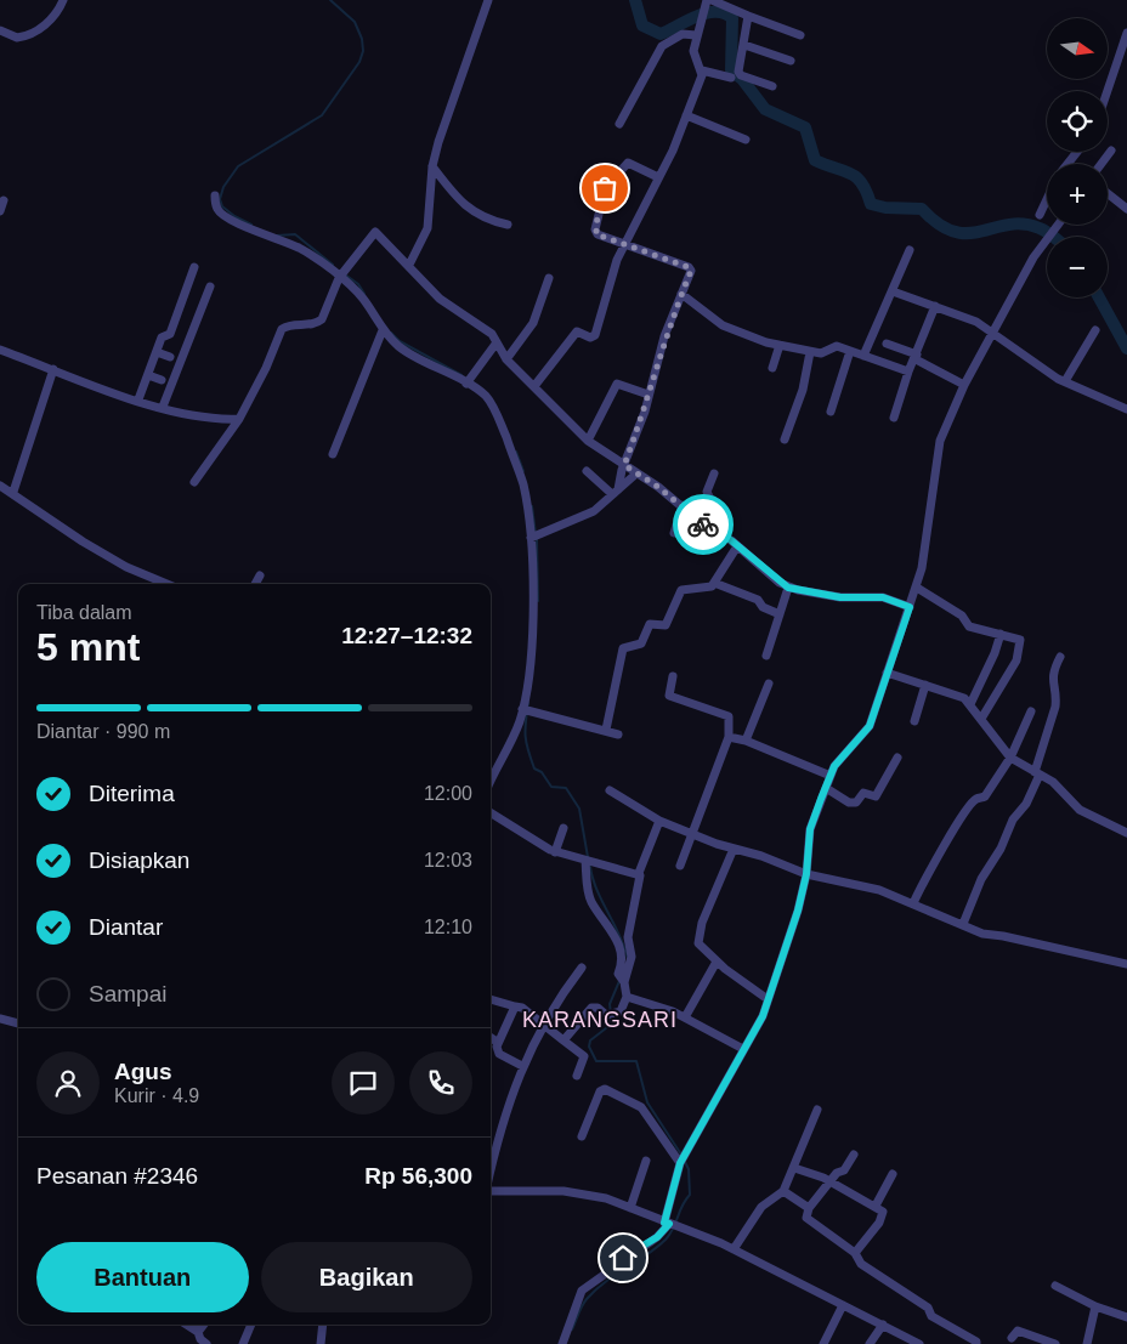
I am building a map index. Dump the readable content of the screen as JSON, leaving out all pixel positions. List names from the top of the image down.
{
  "districts": ["KARANGSARI"],
  "north": "right",
  "page": {
    "map_buttons": ["+", "−"],
    "heading": ["5 mnt", "Tiba dalam", "12:27–12:32"],
    "panel": [
      "Agus",
      "Kurir · 4.9",
      "Pesanan #2346",
      "Rp 56,300"
    ],
    "bar": "Diantar · 990 m",
    "list": [
      ["Diterima", "12:00"],
      ["Disiapkan", "12:03"],
      ["Diantar", "12:10"],
      "Sampai"
    ],
    "buttons": ["Bantuan", "Bagikan"]
  }
}
